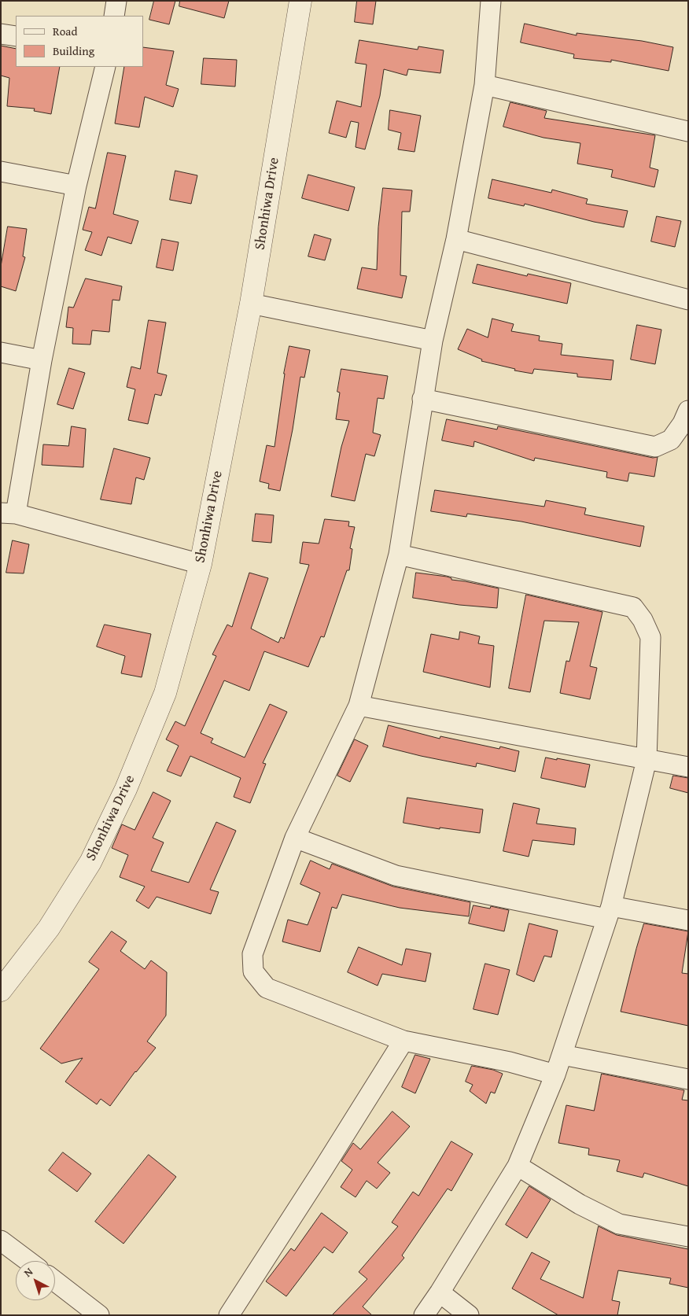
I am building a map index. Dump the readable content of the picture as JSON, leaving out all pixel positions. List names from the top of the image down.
{
  "streets": {
    "street": ["Shonhiwa Drive"]
  },
  "legend": ["Road", "Building"],
  "north": "top left"
}
